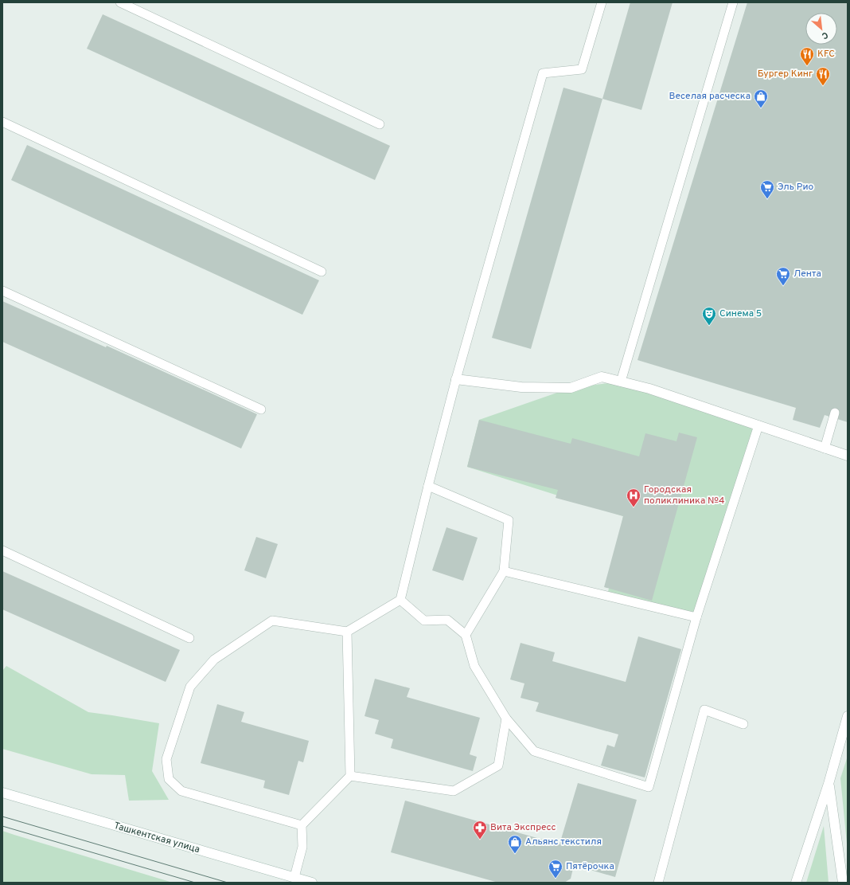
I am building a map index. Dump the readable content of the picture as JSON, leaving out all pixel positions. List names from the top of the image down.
{
  "streets": {
    "street": ["Ташкентская улица"]
  },
  "places": {
    "restaurant": ["KFC", "Бургер Кинг"],
    "shop": ["Веселая расческа", "Альянс текстиля"],
    "supermarket": ["Эль Рио", "Лента", "Пятёрочка"],
    "theatre": ["Синема 5"],
    "hospital": ["Городская поликлиника №4"],
    "pharmacy": ["Вита Экспресс"]
  },
  "north": "bottom right"
}
